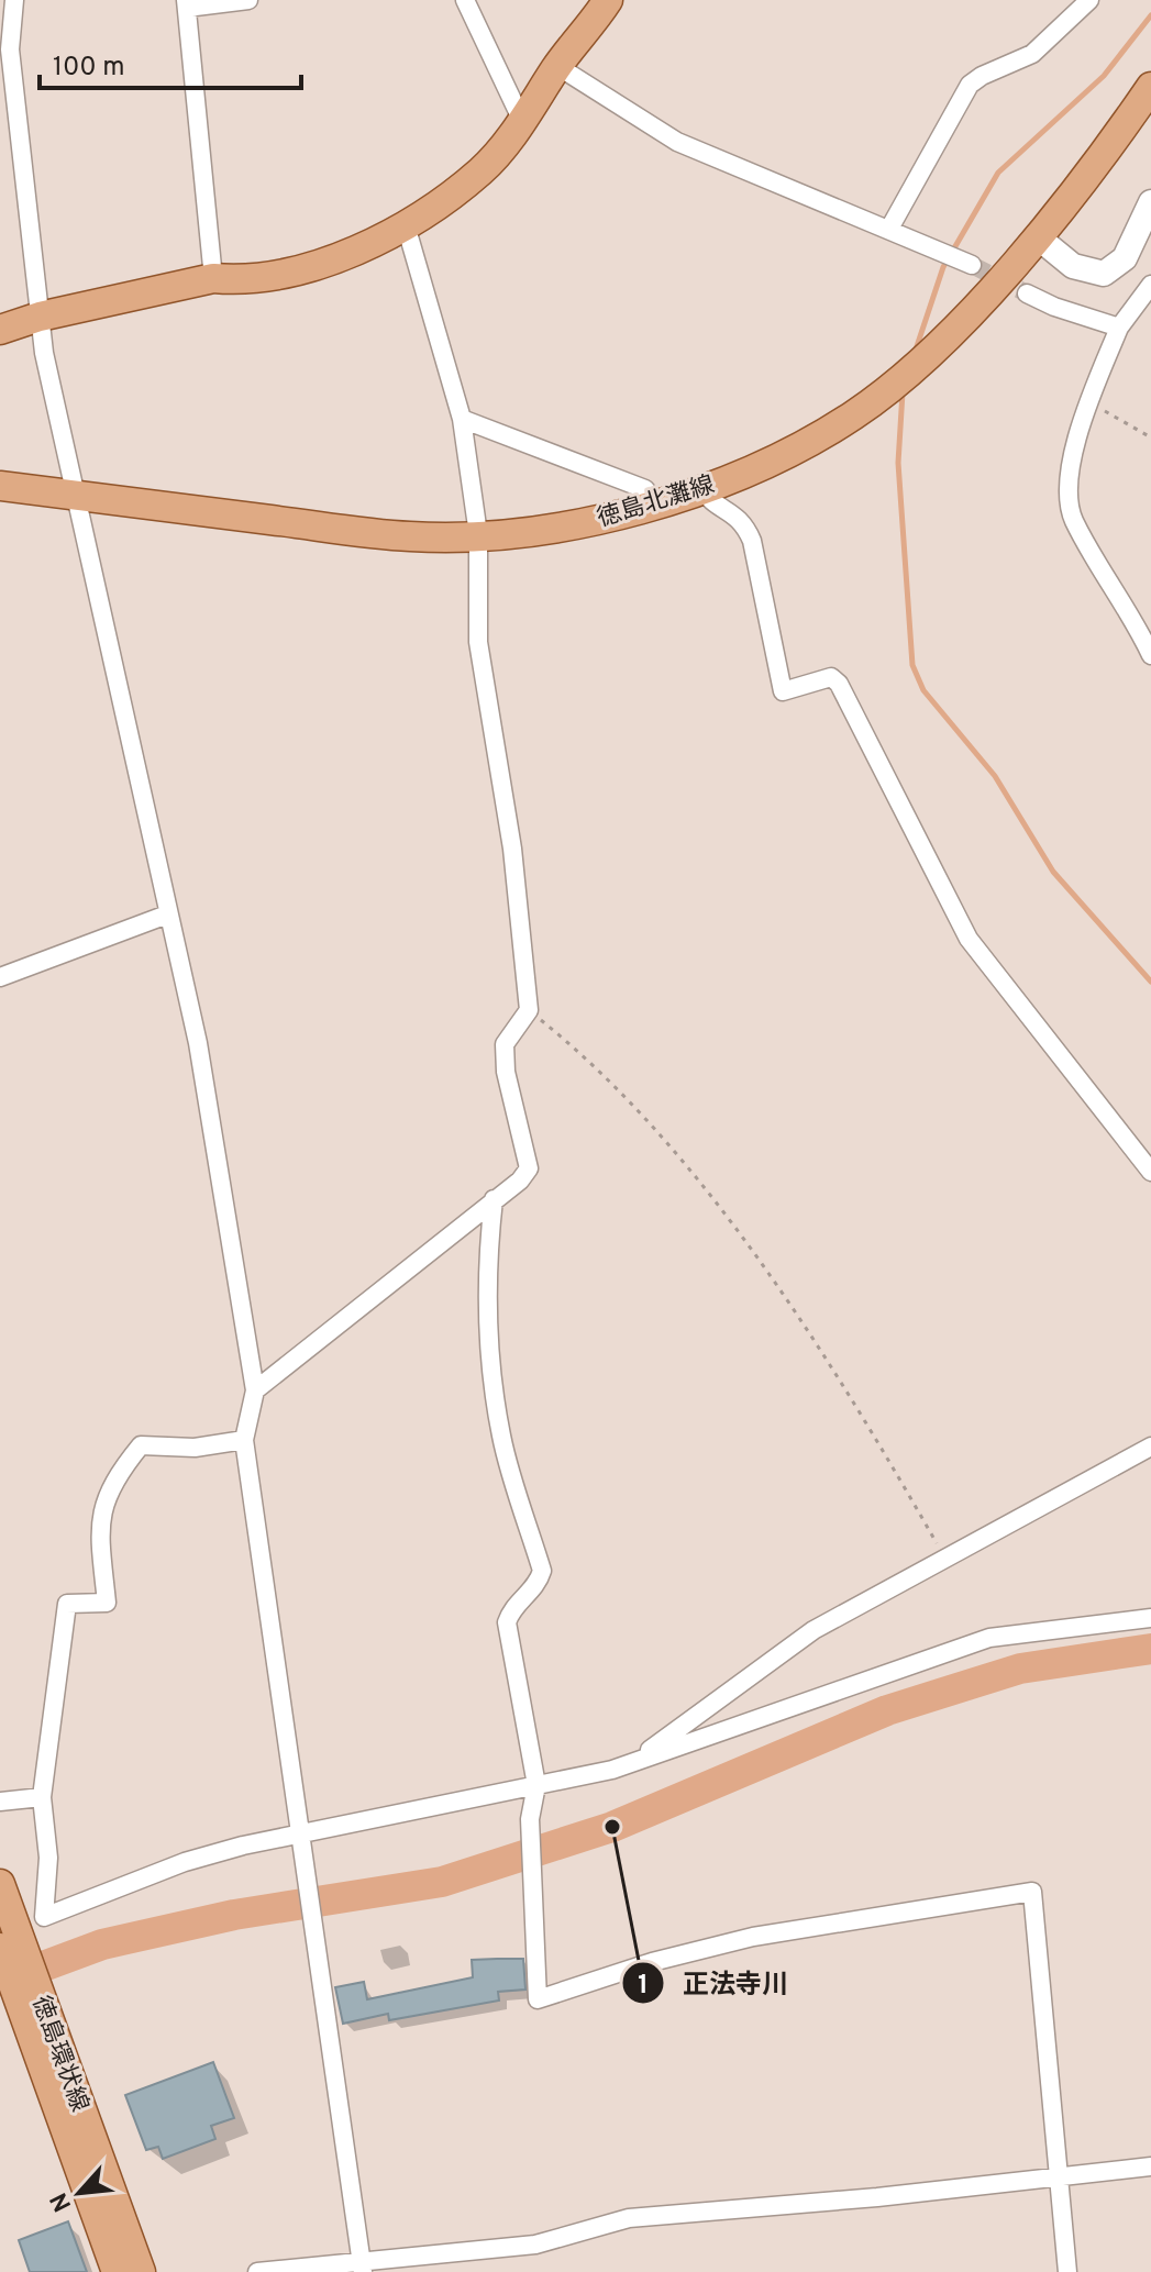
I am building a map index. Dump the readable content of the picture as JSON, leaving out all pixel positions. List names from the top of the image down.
{
  "streets": {
    "main road": ["徳島北灘線", "徳島環状線"]
  },
  "places": ["正法寺川"],
  "scale_bar": "100 m",
  "north": "bottom left"
}
